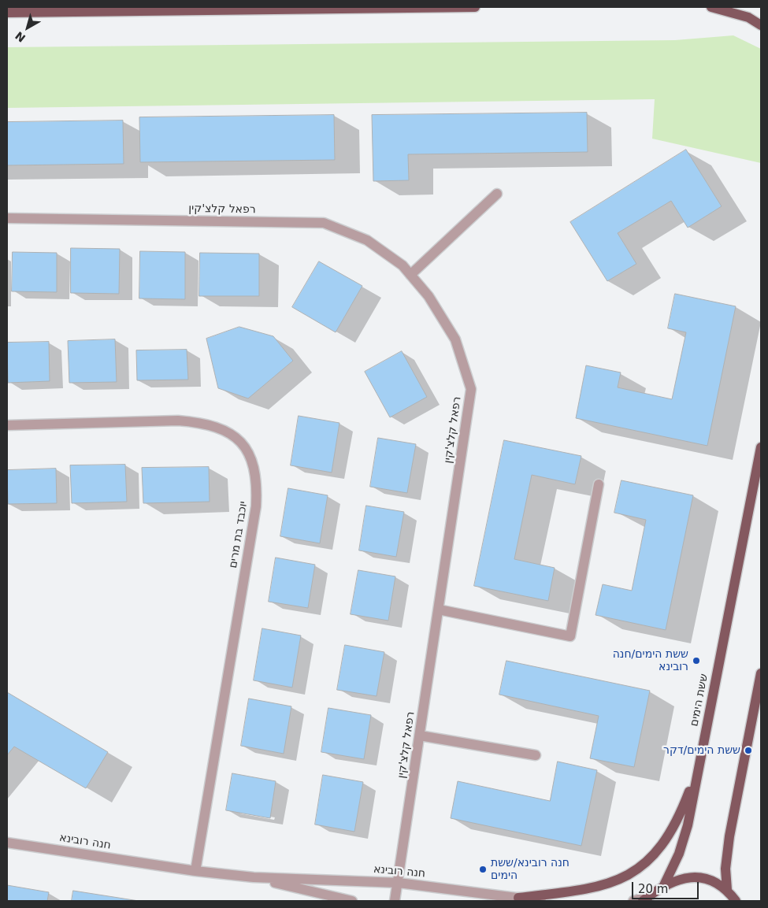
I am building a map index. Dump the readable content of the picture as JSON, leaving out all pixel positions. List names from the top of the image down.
{
  "streets": {
    "main road": ["ששת הימים"],
    "street": ["רפאל קלצ'קין", "יוכבד בת מרים", "חנה רובינא"]
  },
  "crossings": [
    ["רפאל קלצ'קין", "חנה רובינא"],
    ["יוכבד בת מרים", "חנה רובינא"]
  ],
  "places": ["ששת הימים/חנה רובינא", "ששת הימים/דקר", "חנה רובינא/ששת הימים"],
  "scale_bar": "20 m",
  "north": "bottom left"
}
